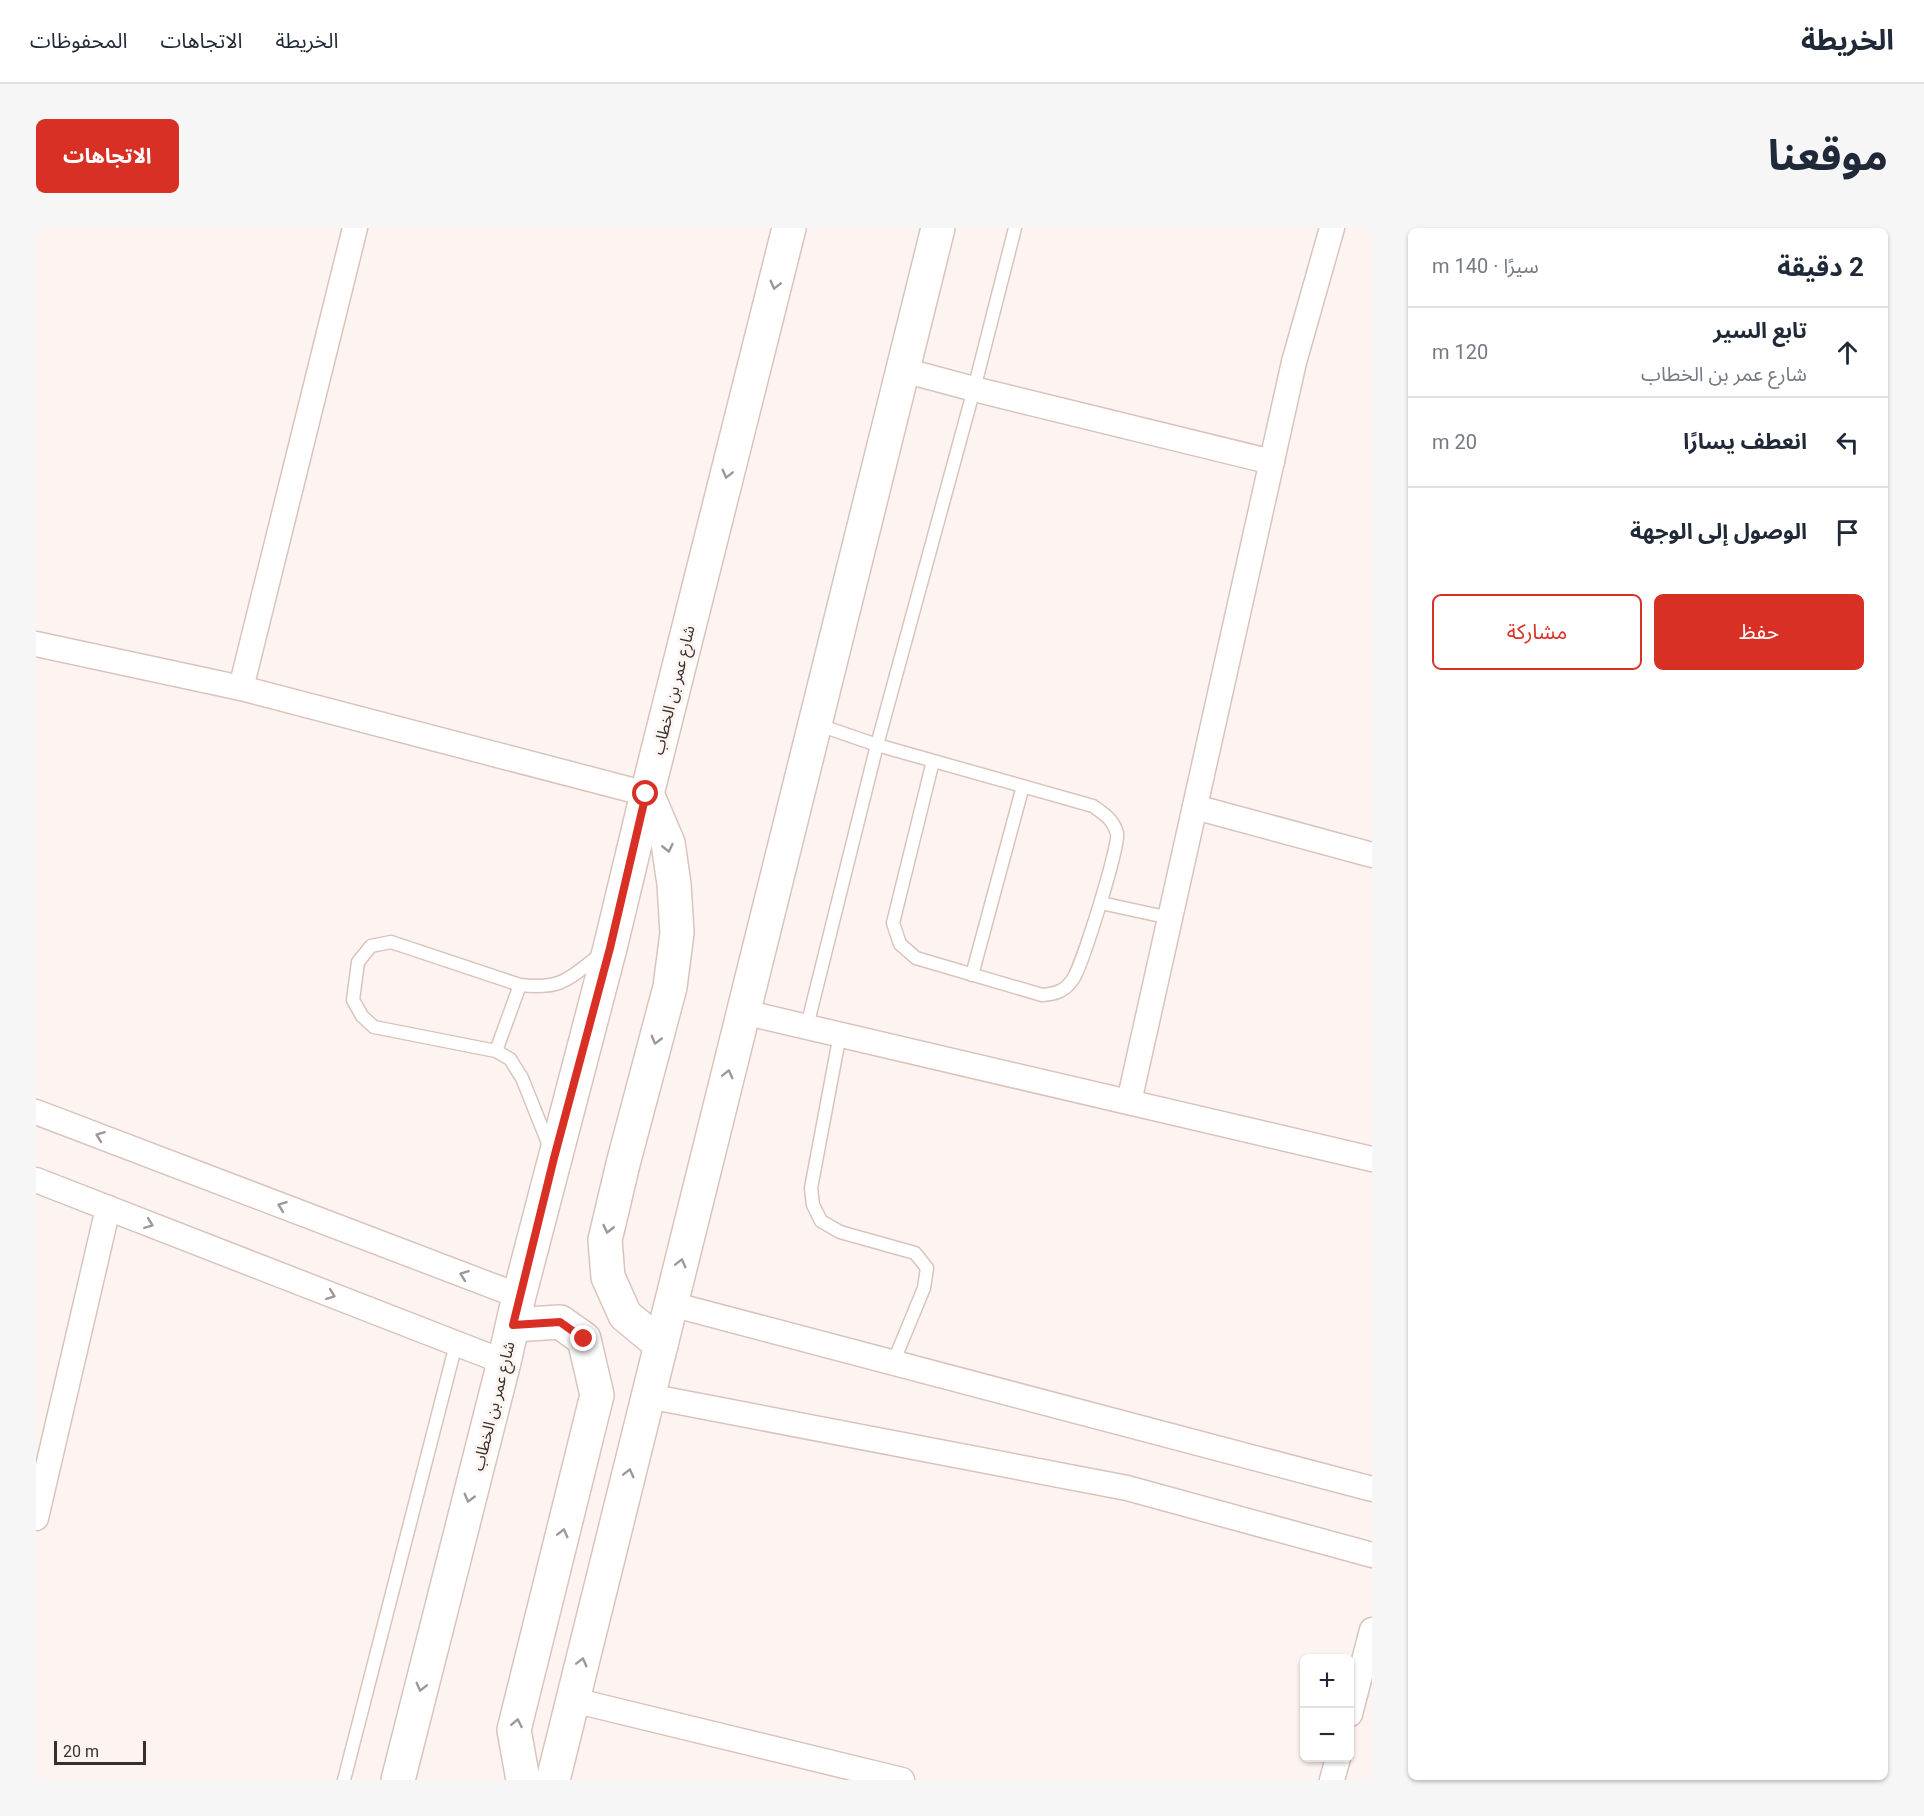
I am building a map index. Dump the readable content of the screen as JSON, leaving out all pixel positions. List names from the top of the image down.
{
  "streets": {
    "main road": ["شارع عمر بن الخطاب"]
  },
  "scale_bar": "20 m",
  "page": {
    "header": "الخريطة",
    "nav": ["الخريطة", "الاتجاهات", "المحفوظات"],
    "title": "موقعنا",
    "buttons": [
      "الاتجاهات",
      ["حفظ", "مشاركة"]
    ],
    "heading": ["2 دقيقة", "سيرًا · 140 m"],
    "list": [
      ["تابع السير", "شارع عمر بن الخطاب", "120 m"],
      ["انعطف يسارًا", "20 m"],
      "الوصول إلى الوجهة"
    ],
    "map_buttons": ["+", "−"],
    "scale": "20 m"
  }
}
